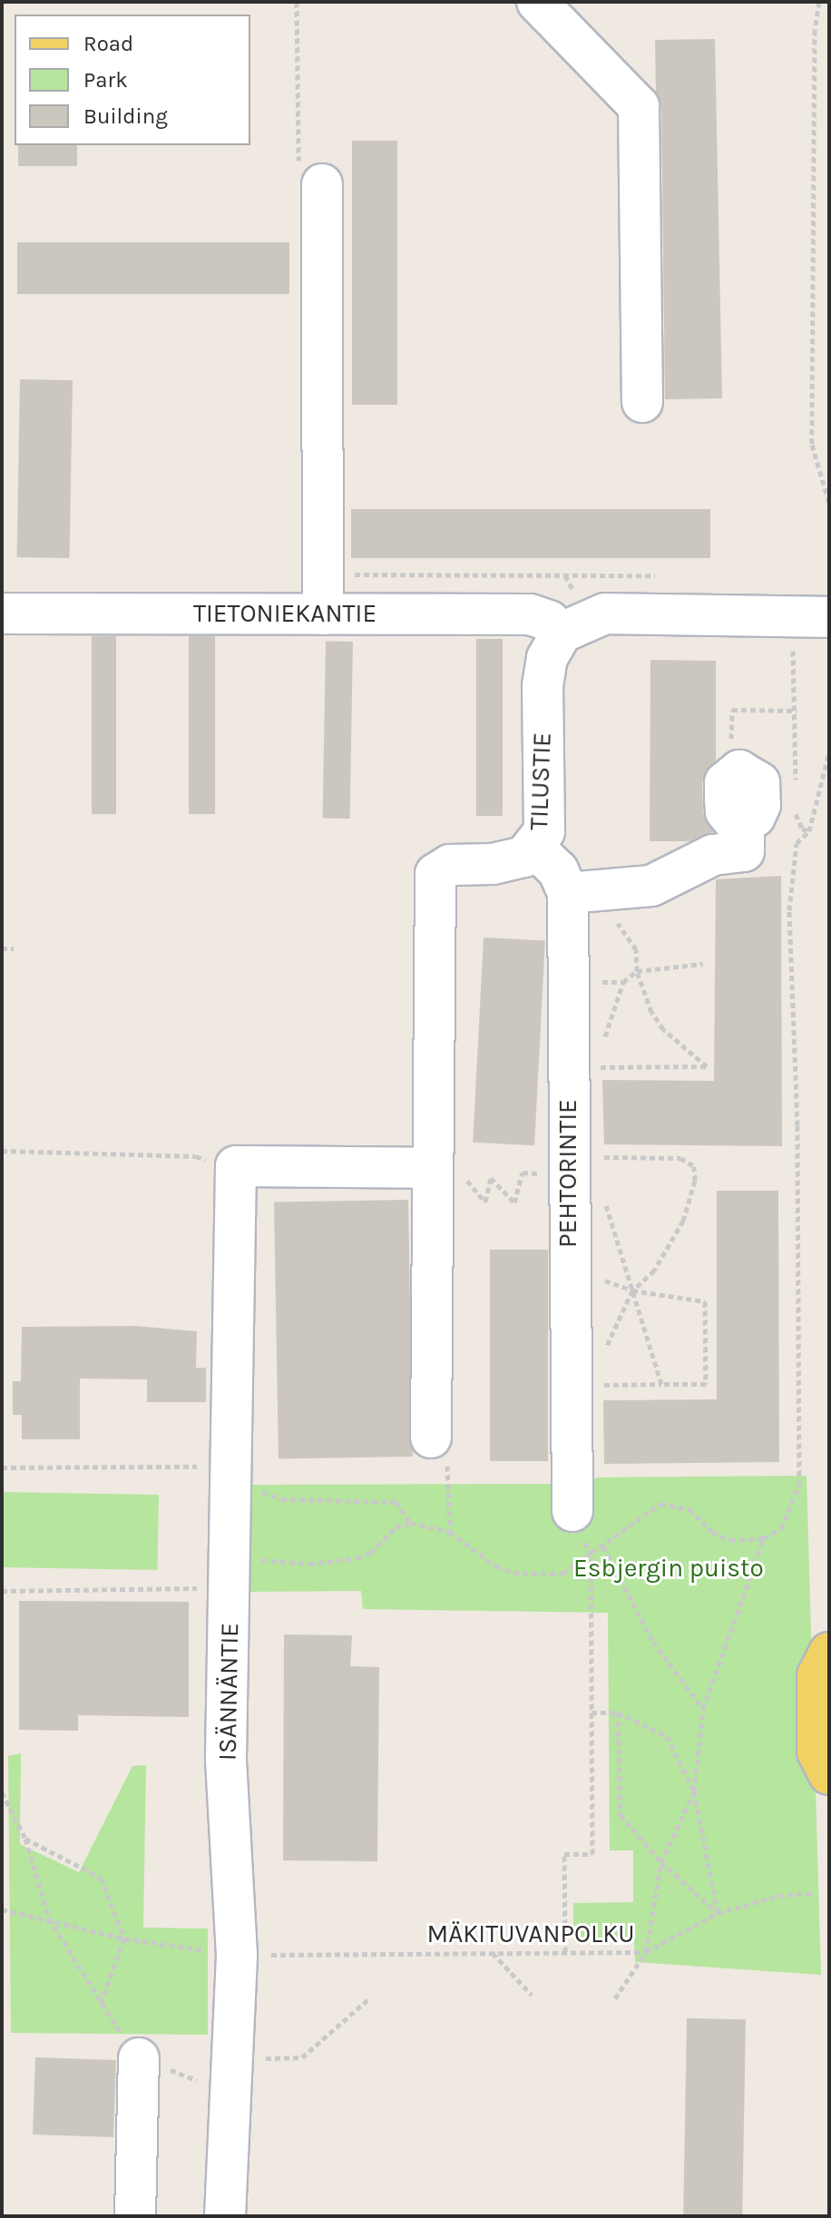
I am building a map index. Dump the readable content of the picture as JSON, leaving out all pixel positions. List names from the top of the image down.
{
  "streets": {
    "street": [
      "TIETONIEKANTIE",
      "TILUSTIE",
      "PEHTORINTIE",
      "ISÄNNÄNTIE"
    ],
    "path": ["MÄKITUVANPOLKU"]
  },
  "crossings": [
    ["TIETONIEKANTIE", "TILUSTIE"],
    ["ISÄNNÄNTIE", "MÄKITUVANPOLKU"]
  ],
  "parks": ["Esbjergin puisto"],
  "legend": ["Road", "Park", "Building"]
}
